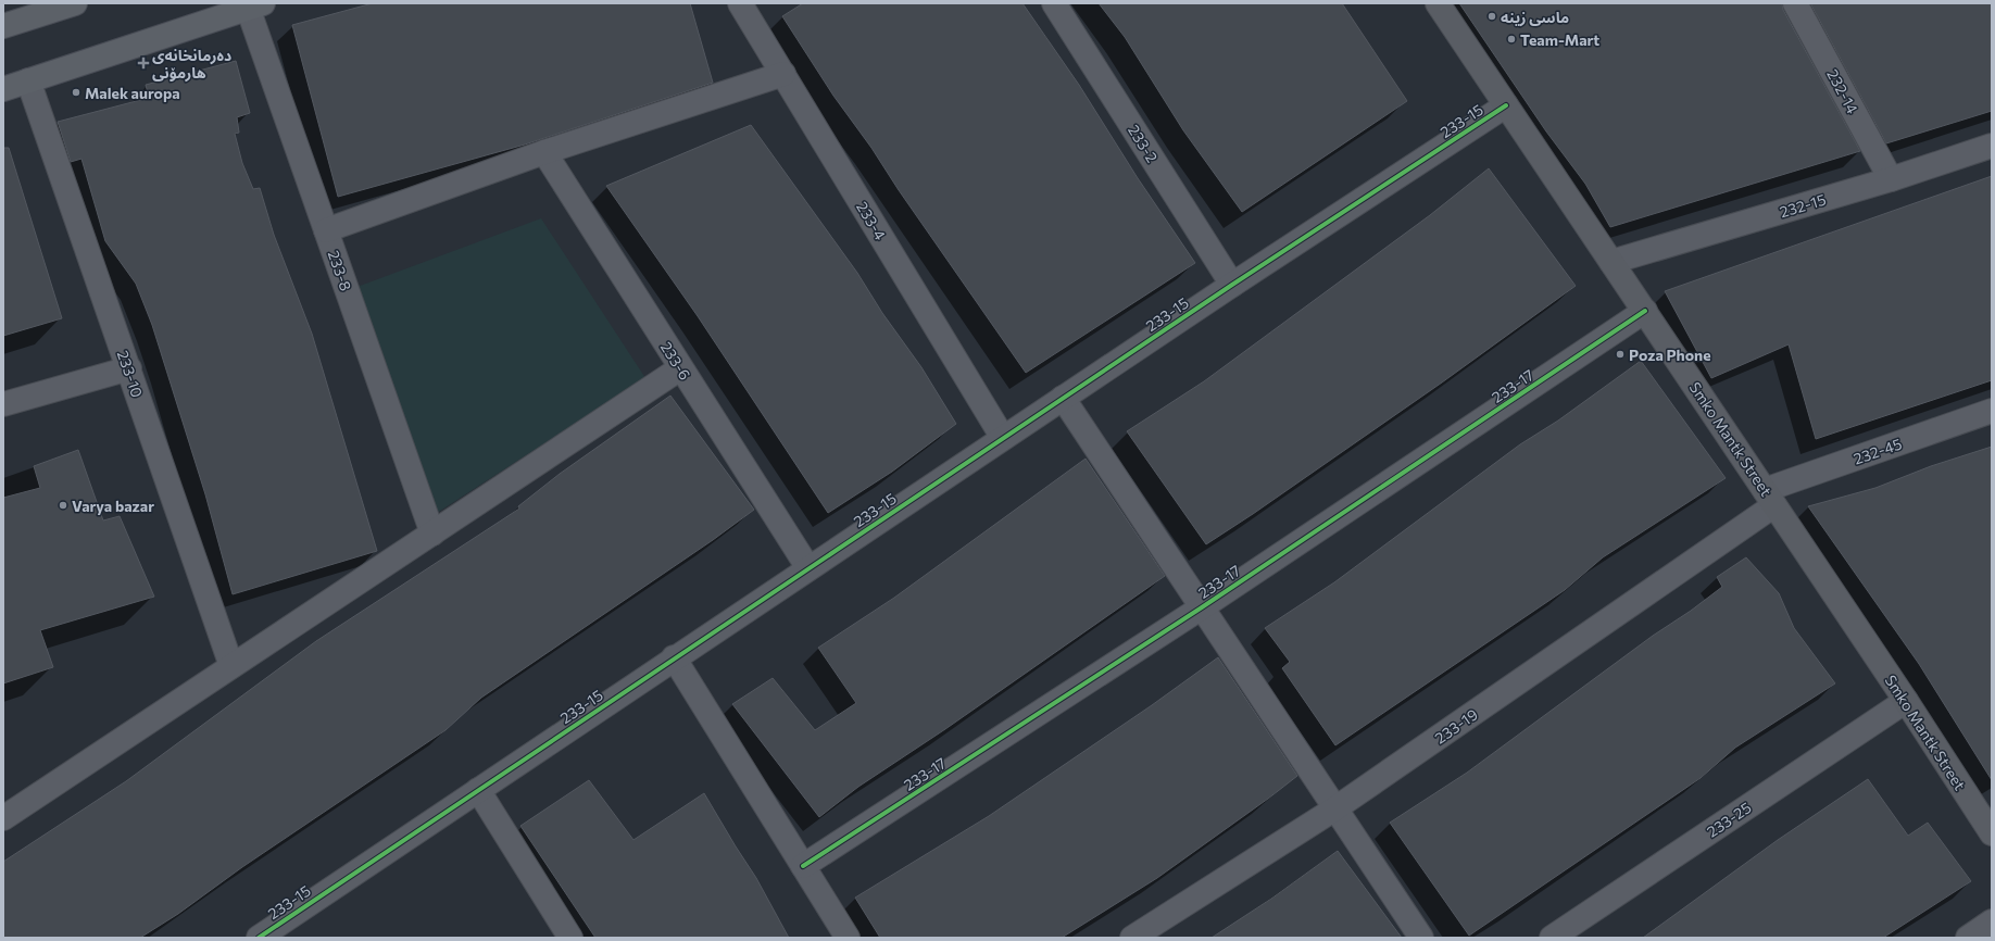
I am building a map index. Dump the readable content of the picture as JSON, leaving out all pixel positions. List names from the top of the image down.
{
  "streets": {
    "main road": ["Smko Mantk Street"],
    "street": [
      "232-14",
      "233-15",
      "233-2",
      "232-15",
      "233-4",
      "233-8",
      "233-6",
      "233-10",
      "233-17",
      "232-45",
      "233-19",
      "233-25"
    ]
  },
  "crossings": [
    ["232-14", "232-15"],
    ["233-15", "233-2"],
    ["233-15", "233-4"],
    ["233-15", "233-6"],
    ["233-15", "Smko Mantk Street"],
    ["232-15", "Smko Mantk Street"],
    ["233-17", "Smko Mantk Street"],
    ["Smko Mantk Street", "232-45"],
    ["Smko Mantk Street", "233-19"],
    ["Smko Mantk Street", "233-25"],
    ["232-45", "233-19"]
  ],
  "places": {
    "other": [
      "ماسی زینە",
      "Team-Mart",
      "Malek auropa",
      "Poza Phone",
      "Varya bazar"
    ],
    "health": ["دەرمانخانەی هارمۆنی"]
  }
}
